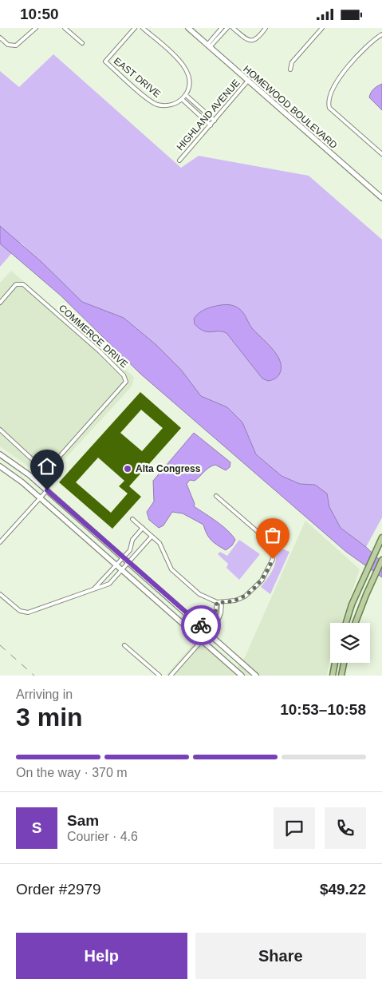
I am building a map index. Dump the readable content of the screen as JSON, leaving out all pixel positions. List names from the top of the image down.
{
  "streets": {
    "main road": ["HOMEWOOD BOULEVARD"],
    "street": ["EAST DRIVE", "HIGHLAND AVENUE", "COMMERCE DRIVE"]
  },
  "crossings": [
    ["HOMEWOOD BOULEVARD", "HIGHLAND AVENUE"]
  ],
  "places": ["Alta Congress"],
  "page": {
    "status": "10:50",
    "heading": ["3 min", "Arriving in", "10:53–10:58"],
    "panel": [
      "Sam",
      "Courier · 4.6",
      "Order #2979",
      "$49.22"
    ],
    "bar": "On the way · 370 m",
    "round": "S",
    "buttons": ["Help", "Share"]
  }
}
